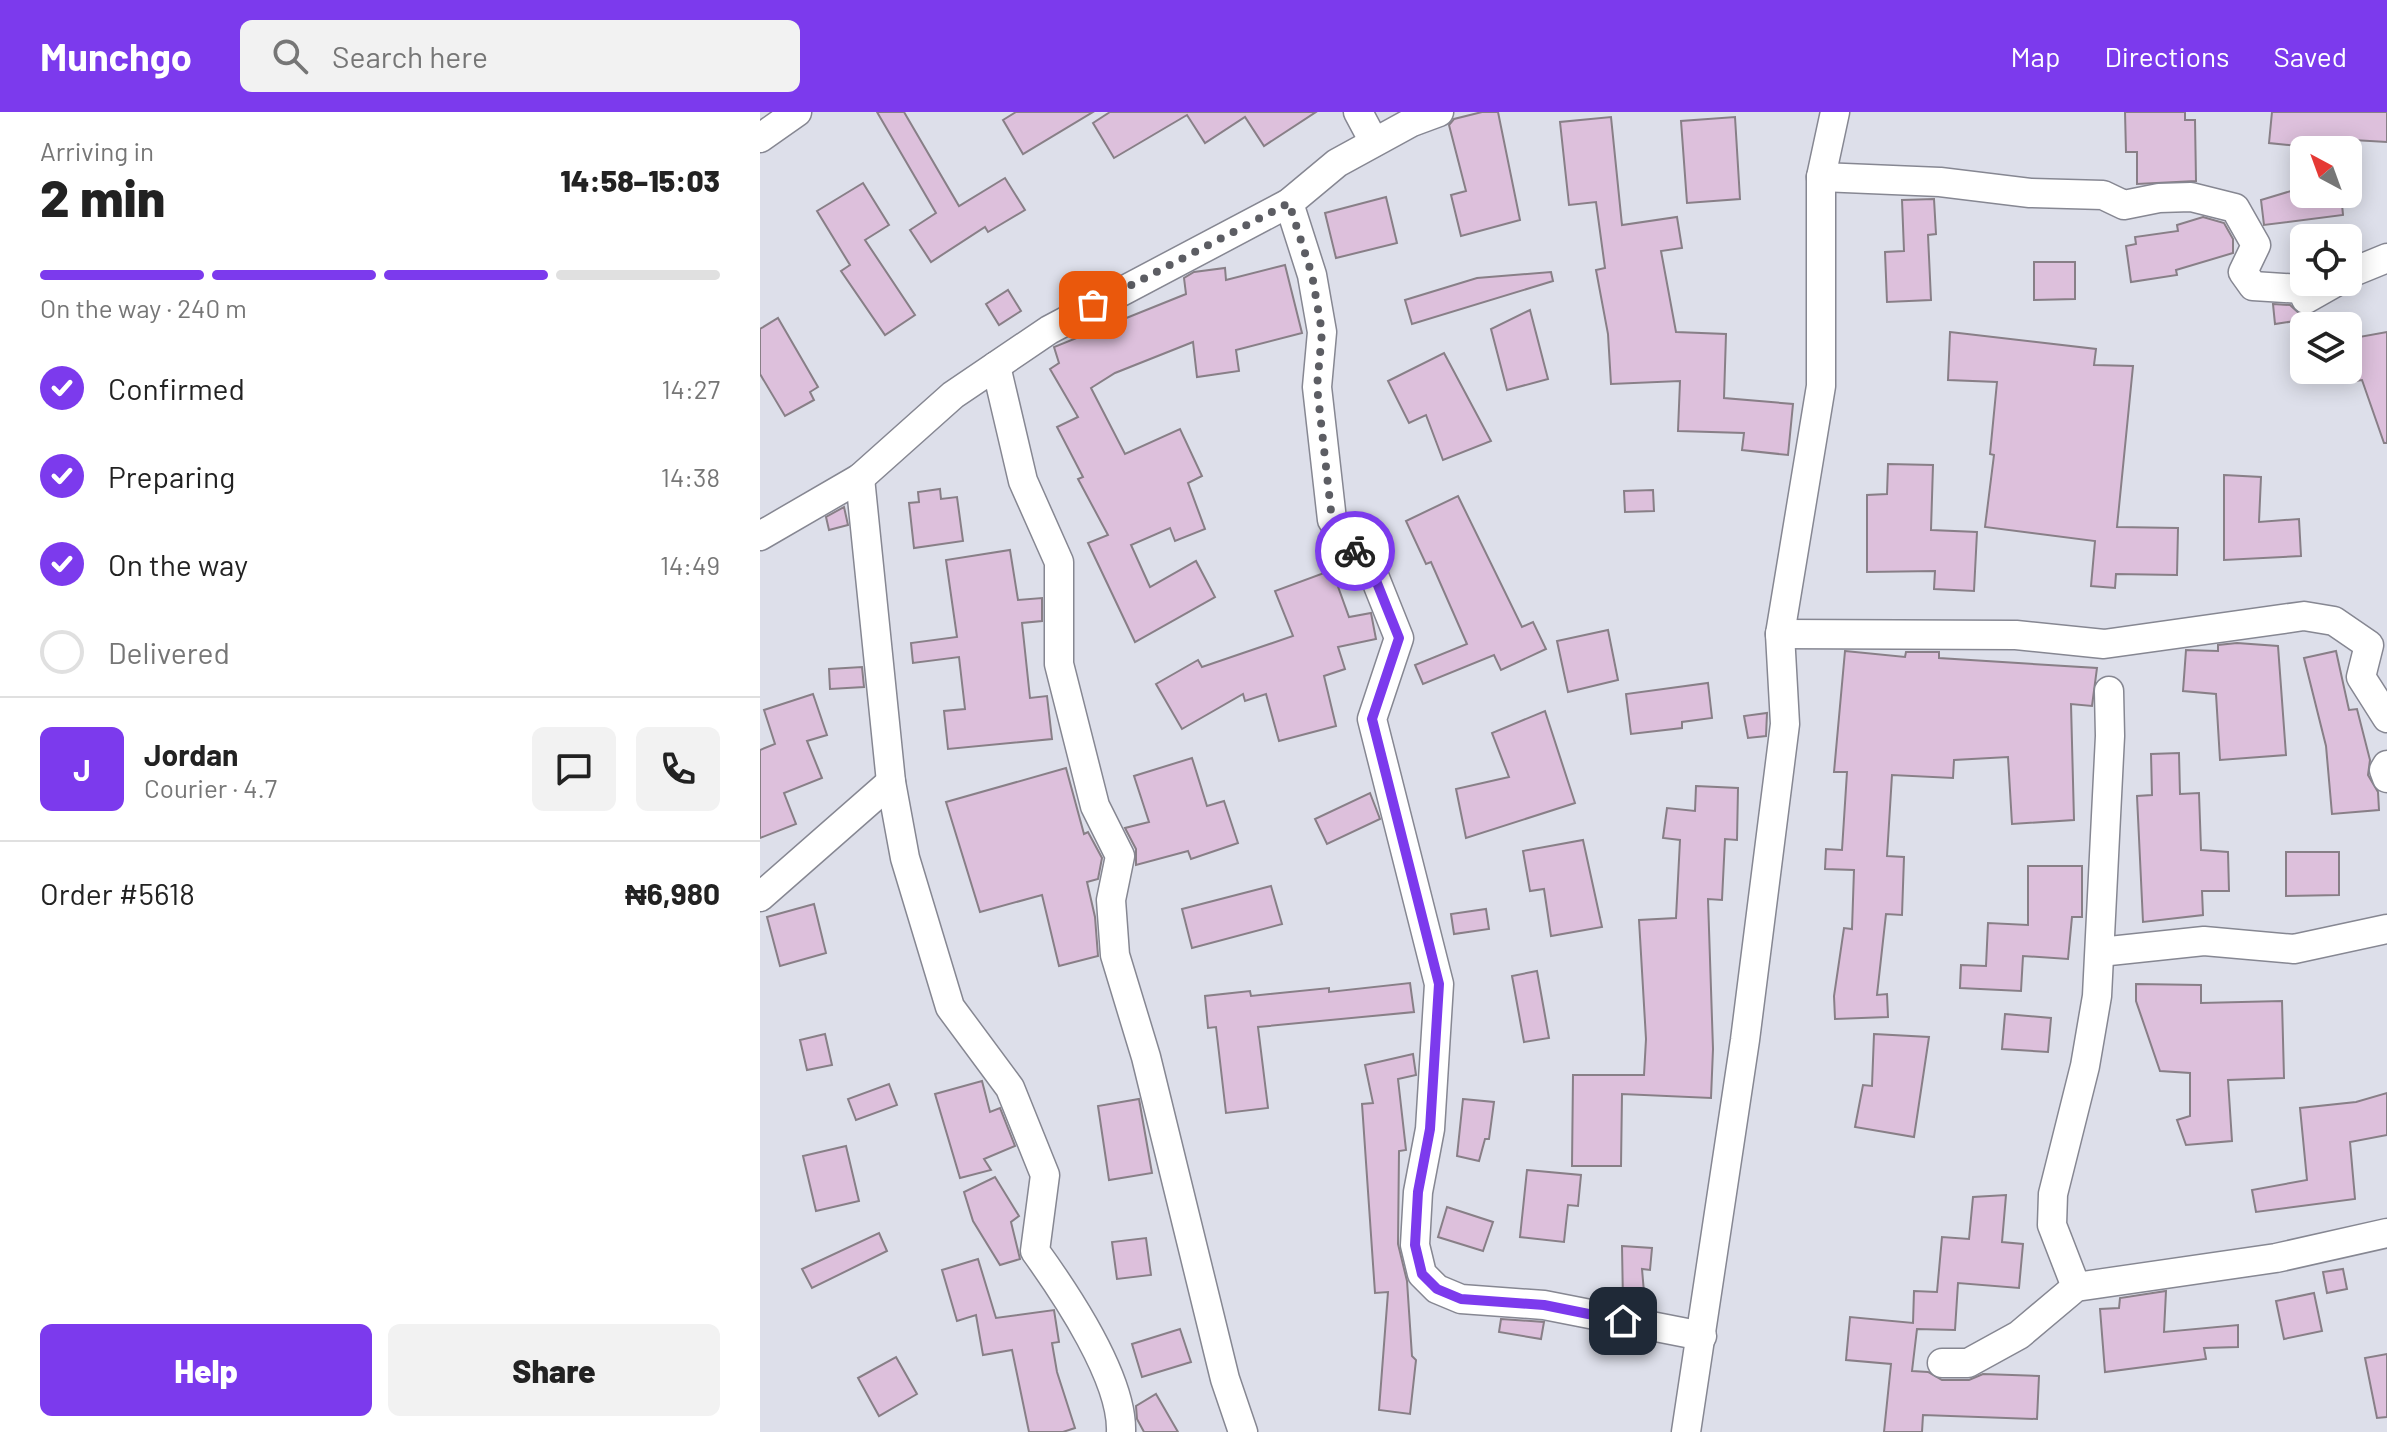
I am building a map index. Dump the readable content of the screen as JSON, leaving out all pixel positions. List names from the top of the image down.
{
  "north": "top left",
  "page": {
    "header": "Munchgo",
    "search": "Search here",
    "nav": ["Map", "Directions", "Saved"],
    "heading": ["2 min", "Arriving in", "14:58–15:03"],
    "panel": [
      "Jordan",
      "Courier · 4.7",
      "Order #5618",
      "₦6,980"
    ],
    "bar": "On the way · 240 m",
    "list": [
      ["Confirmed", "14:27"],
      ["Preparing", "14:38"],
      ["On the way", "14:49"],
      "Delivered"
    ],
    "round": "J",
    "buttons": ["Help", "Share"]
  }
}
